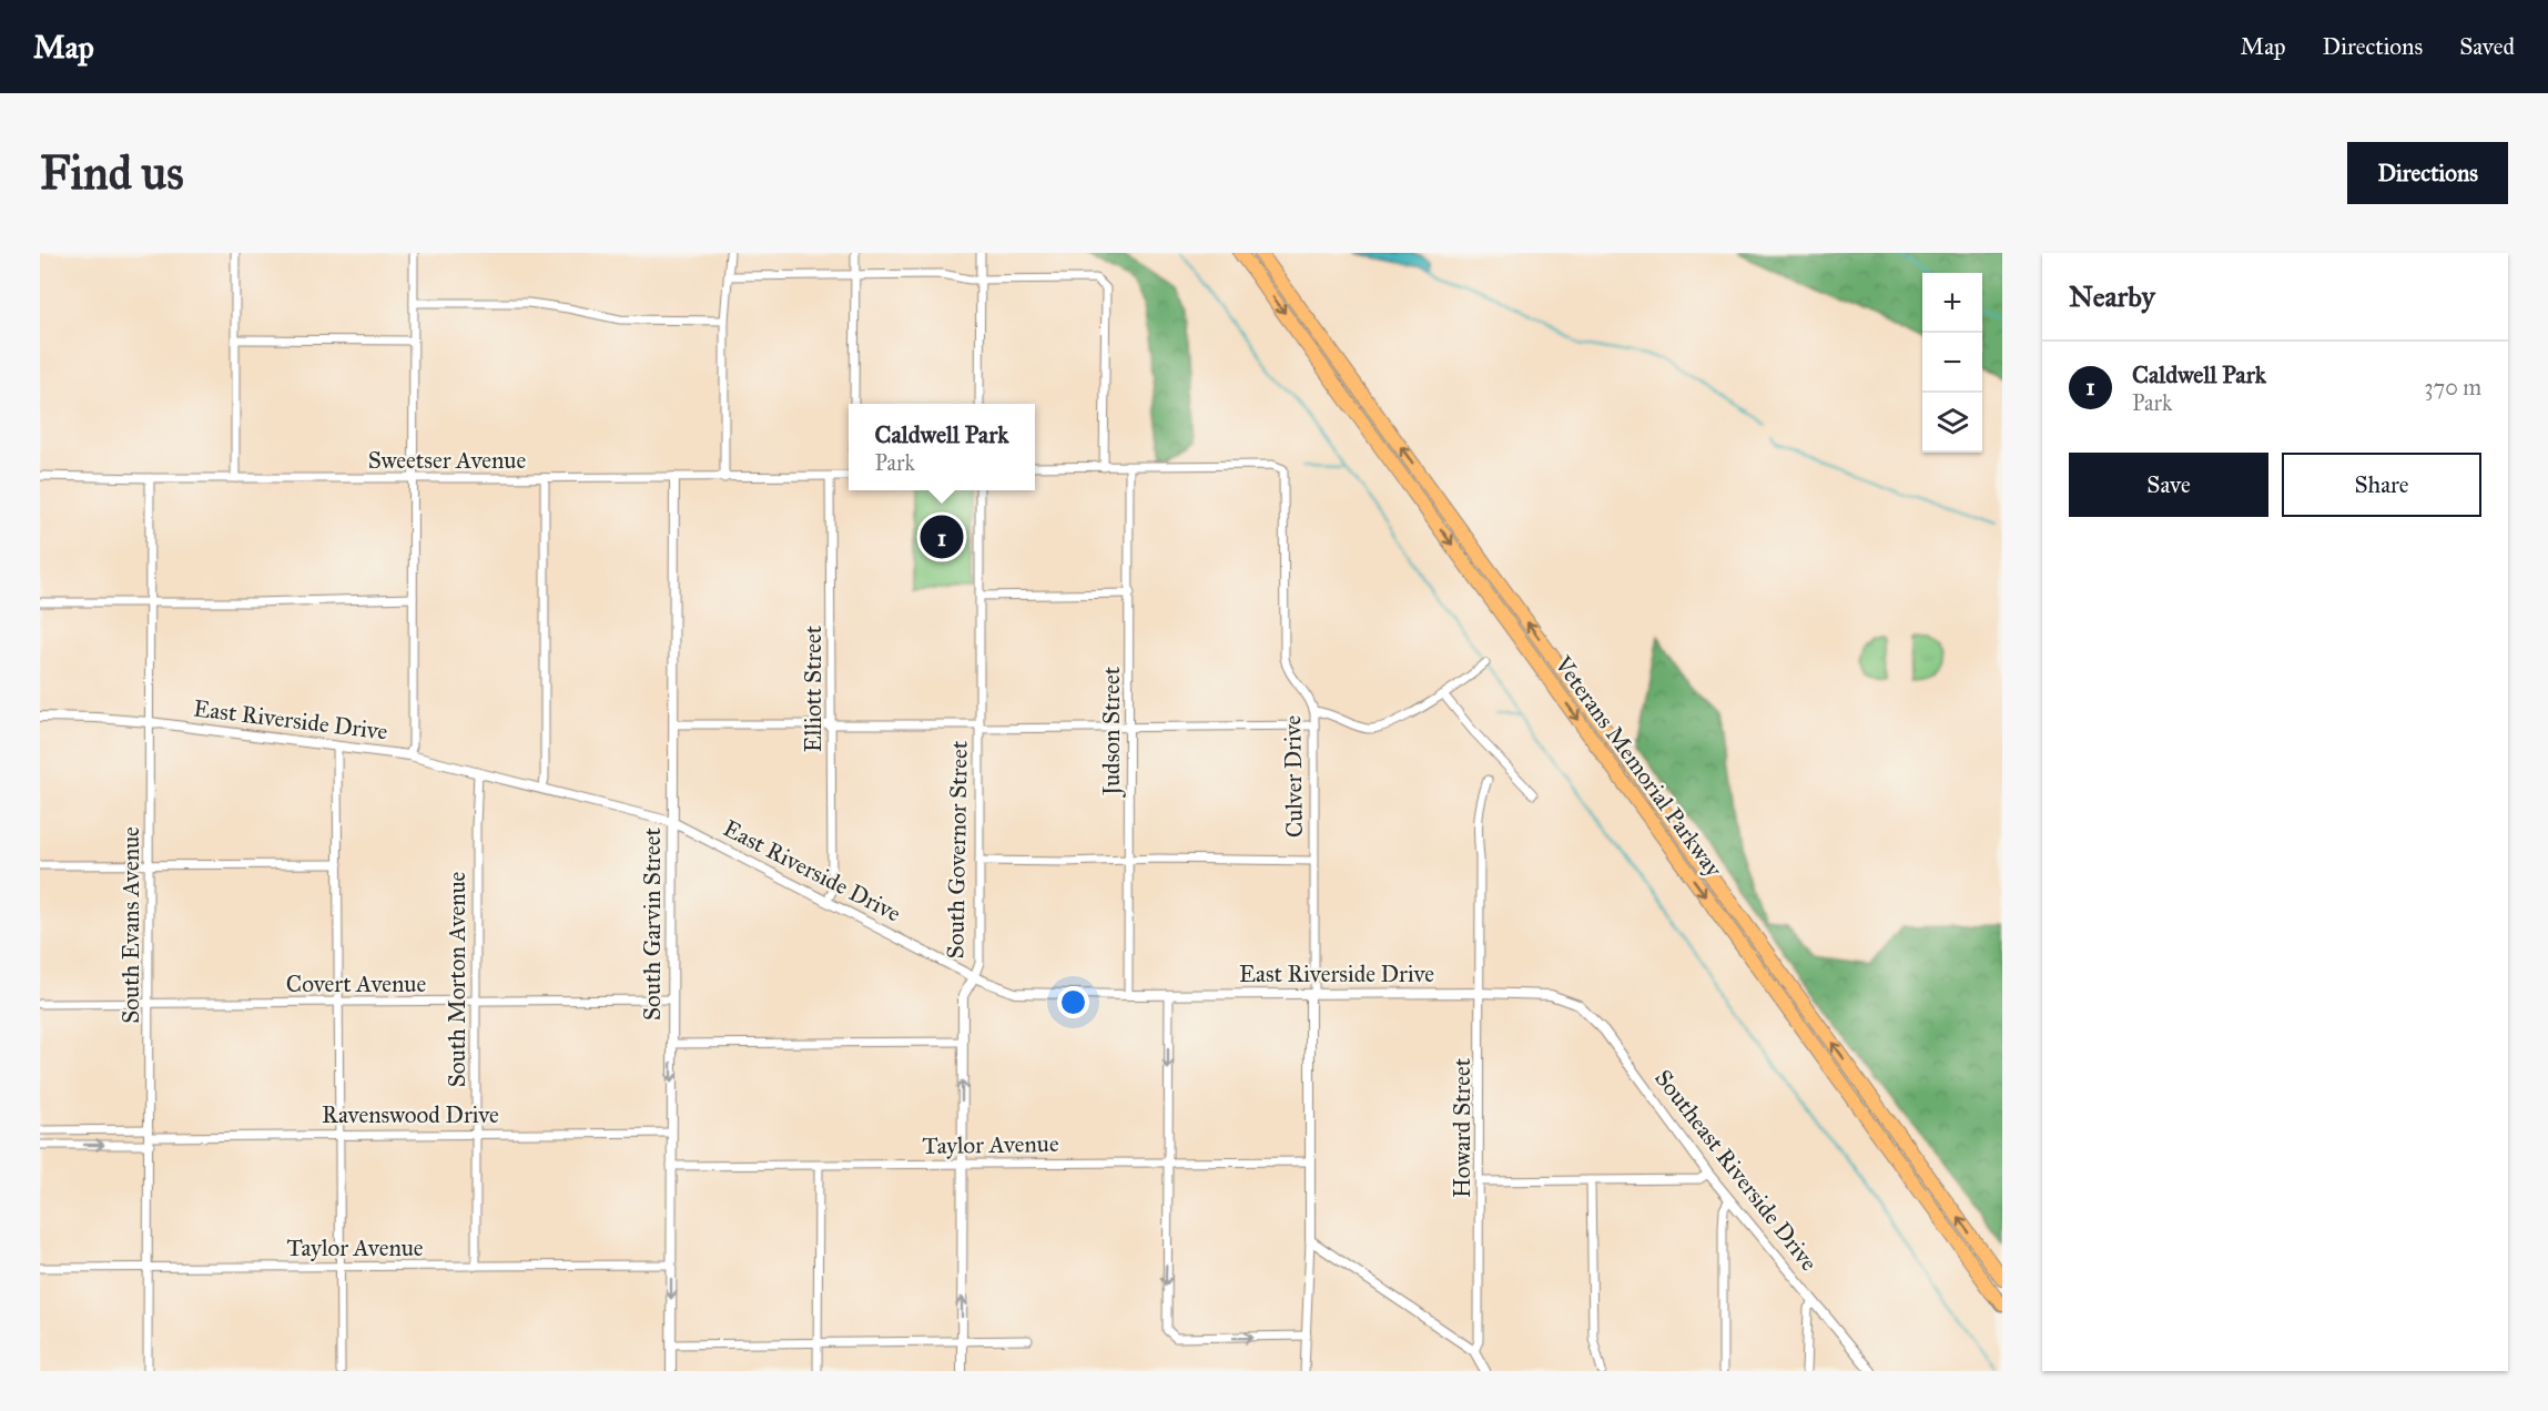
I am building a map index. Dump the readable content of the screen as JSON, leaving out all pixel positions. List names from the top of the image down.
{
  "streets": {
    "highway": ["Veterans Memorial Parkway"],
    "street": [
      "Sweetser Avenue",
      "Elliott Street",
      "East Riverside Drive",
      "Judson Street",
      "Culver Drive",
      "South Governor Street",
      "South Garvin Street",
      "South Evans Avenue",
      "South Morton Avenue",
      "Covert Avenue",
      "Ravenswood Drive",
      "Howard Street",
      "Taylor Avenue",
      "Southeast Riverside Drive"
    ]
  },
  "crossings": [
    ["Sweetser Avenue", "Elliott Street"],
    ["Sweetser Avenue", "South Garvin Street"],
    ["Sweetser Avenue", "South Evans Avenue"],
    ["Elliott Street", "East Riverside Drive"],
    ["East Riverside Drive", "Judson Street"],
    ["East Riverside Drive", "Culver Drive"],
    ["East Riverside Drive", "South Governor Street"],
    ["East Riverside Drive", "South Garvin Street"],
    ["East Riverside Drive", "South Evans Avenue"],
    ["East Riverside Drive", "South Morton Avenue"],
    ["East Riverside Drive", "Howard Street"],
    ["East Riverside Drive", "Southeast Riverside Drive"],
    ["Judson Street", "Culver Drive"],
    ["Culver Drive", "Taylor Avenue"],
    ["South Governor Street", "Taylor Avenue"],
    ["South Garvin Street", "Covert Avenue"],
    ["South Garvin Street", "Ravenswood Drive"],
    ["South Garvin Street", "Taylor Avenue"],
    ["South Evans Avenue", "Covert Avenue"],
    ["South Evans Avenue", "Ravenswood Drive"],
    ["South Evans Avenue", "Taylor Avenue"],
    ["South Morton Avenue", "Covert Avenue"],
    ["South Morton Avenue", "Ravenswood Drive"],
    ["South Morton Avenue", "Taylor Avenue"]
  ],
  "page": {
    "header": "Map",
    "nav": ["Map", "Directions", "Saved"],
    "buttons": [
      "Directions",
      ["Save", "Share"]
    ],
    "title": "Find us",
    "heading": "Nearby",
    "map_buttons": ["+", "−"],
    "list": [
      {
        "mark": "1",
        "name": "Caldwell Park",
        "note": "Park",
        "value": "370 m"
      }
    ],
    "popup": ["Caldwell Park", "Park"],
    "pins": "1"
  }
}
